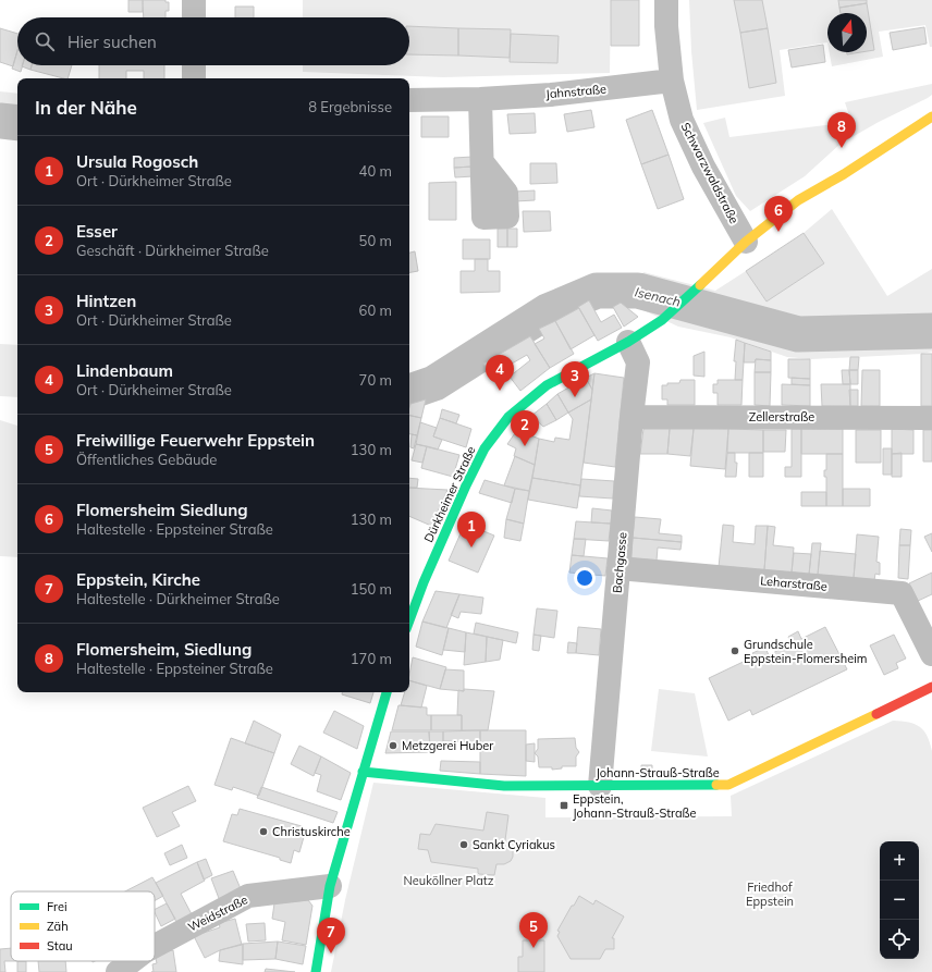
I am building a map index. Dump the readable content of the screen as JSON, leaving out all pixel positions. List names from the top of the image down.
{
  "streets": {
    "main road": ["Dürkheimer Straße", "Johann-Strauß-Straße"],
    "street": [
      "Jahnstraße",
      "Schwarzwaldstraße",
      "Zellerstraße",
      "Bachgasse",
      "Leharstraße",
      "Weidstraße"
    ]
  },
  "crossings": [
    ["Jahnstraße", "Schwarzwaldstraße"],
    ["Schwarzwaldstraße", "Dürkheimer Straße"],
    ["Zellerstraße", "Bachgasse"],
    ["Dürkheimer Straße", "Bachgasse"],
    ["Bachgasse", "Leharstraße"],
    ["Bachgasse", "Johann-Strauß-Straße"]
  ],
  "water": ["Isenach"],
  "parks": ["Neuköllner Platz", "Friedhof Eppstein"],
  "places": {
    "other": [
      "Grundschule Eppstein-Flomersheim",
      "Metzgerei Huber",
      "Christuskirche",
      "Sankt Cyriakus"
    ],
    "transit": ["Eppstein, Johann-Strauß-Straße"]
  },
  "legend": ["Frei", "Zäh", "Stau"],
  "north": "top",
  "page": {
    "search": "Hier suchen",
    "heading": ["In der Nähe", "8 Ergebnisse"],
    "pins": [
      "8",
      "6",
      "4",
      "3",
      "2",
      "1",
      "5",
      "7"
    ],
    "list": [
      {
        "mark": "1",
        "name": "Ursula Rogosch",
        "note": "Ort · Dürkheimer Straße",
        "value": "40 m"
      },
      {
        "mark": "2",
        "name": "Esser",
        "note": "Geschäft · Dürkheimer Straße",
        "value": "50 m"
      },
      {
        "mark": "3",
        "name": "Hintzen",
        "note": "Ort · Dürkheimer Straße",
        "value": "60 m"
      },
      {
        "mark": "4",
        "name": "Lindenbaum",
        "note": "Ort · Dürkheimer Straße",
        "value": "70 m"
      },
      {
        "mark": "5",
        "name": "Freiwillige Feuerwehr Eppstein",
        "note": "Öffentliches Gebäude",
        "value": "130 m"
      },
      {
        "mark": "6",
        "name": "Flomersheim Siedlung",
        "note": "Haltestelle · Eppsteiner Straße",
        "value": "130 m"
      },
      {
        "mark": "7",
        "name": "Eppstein, Kirche",
        "note": "Haltestelle · Dürkheimer Straße",
        "value": "150 m"
      },
      {
        "mark": "8",
        "name": "Flomersheim, Siedlung",
        "note": "Haltestelle · Eppsteiner Straße",
        "value": "170 m"
      }
    ],
    "map_buttons": ["+", "−"]
  }
}
